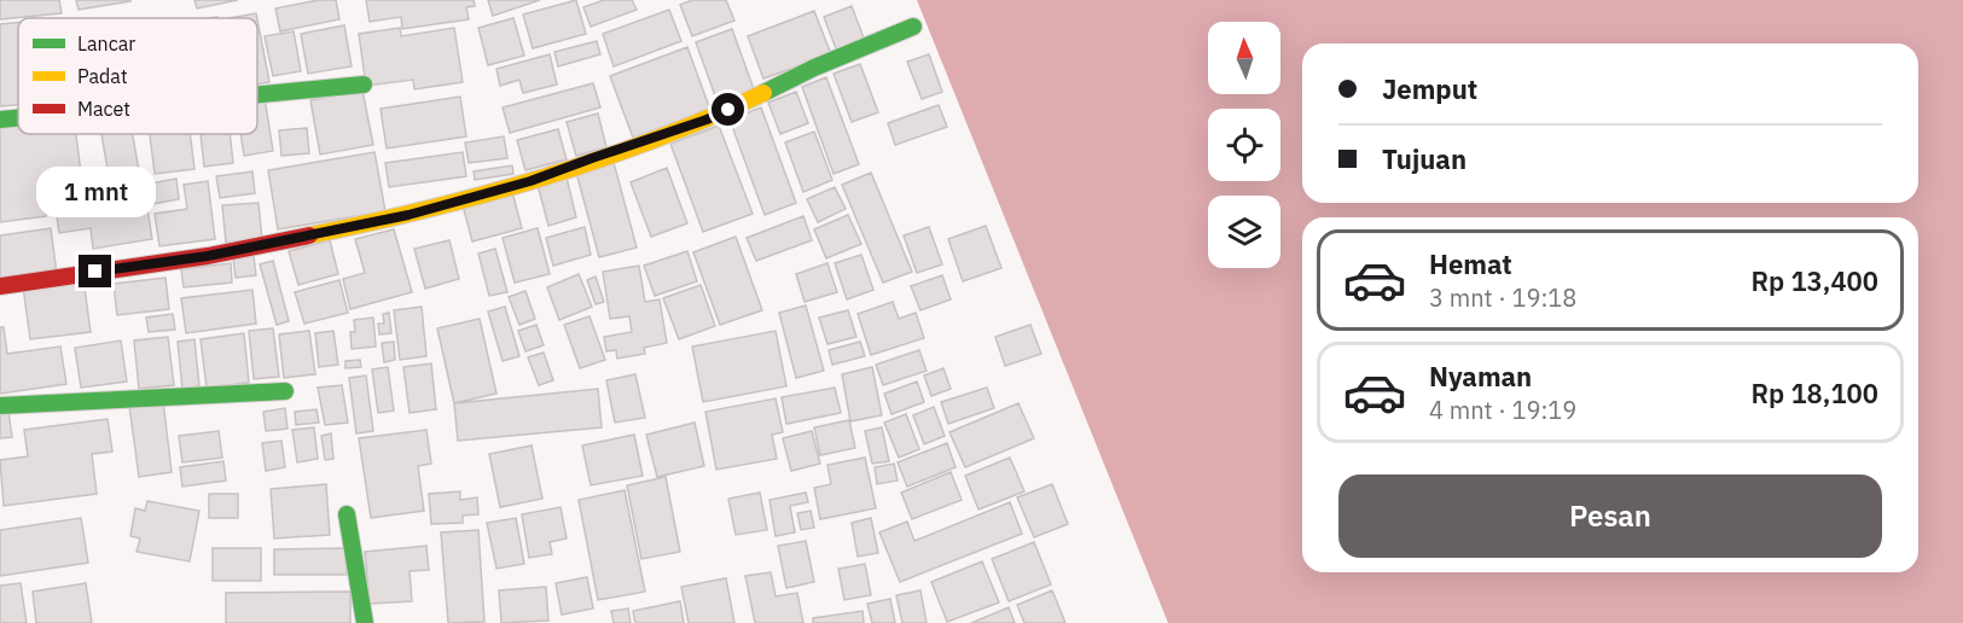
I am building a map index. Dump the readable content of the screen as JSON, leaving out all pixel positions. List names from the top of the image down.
{
  "legend": ["Lancar", "Padat", "Macet"],
  "north": "top",
  "page": {
    "banner": ["Jemput", "Tujuan"],
    "bubble": "1 mnt",
    "list": [
      {
        "name": "Hemat",
        "note": "3 mnt · 19:18",
        "value": "Rp 13,400"
      },
      {
        "name": "Nyaman",
        "note": "4 mnt · 19:19",
        "value": "Rp 18,100"
      }
    ],
    "buttons": "Pesan"
  }
}
